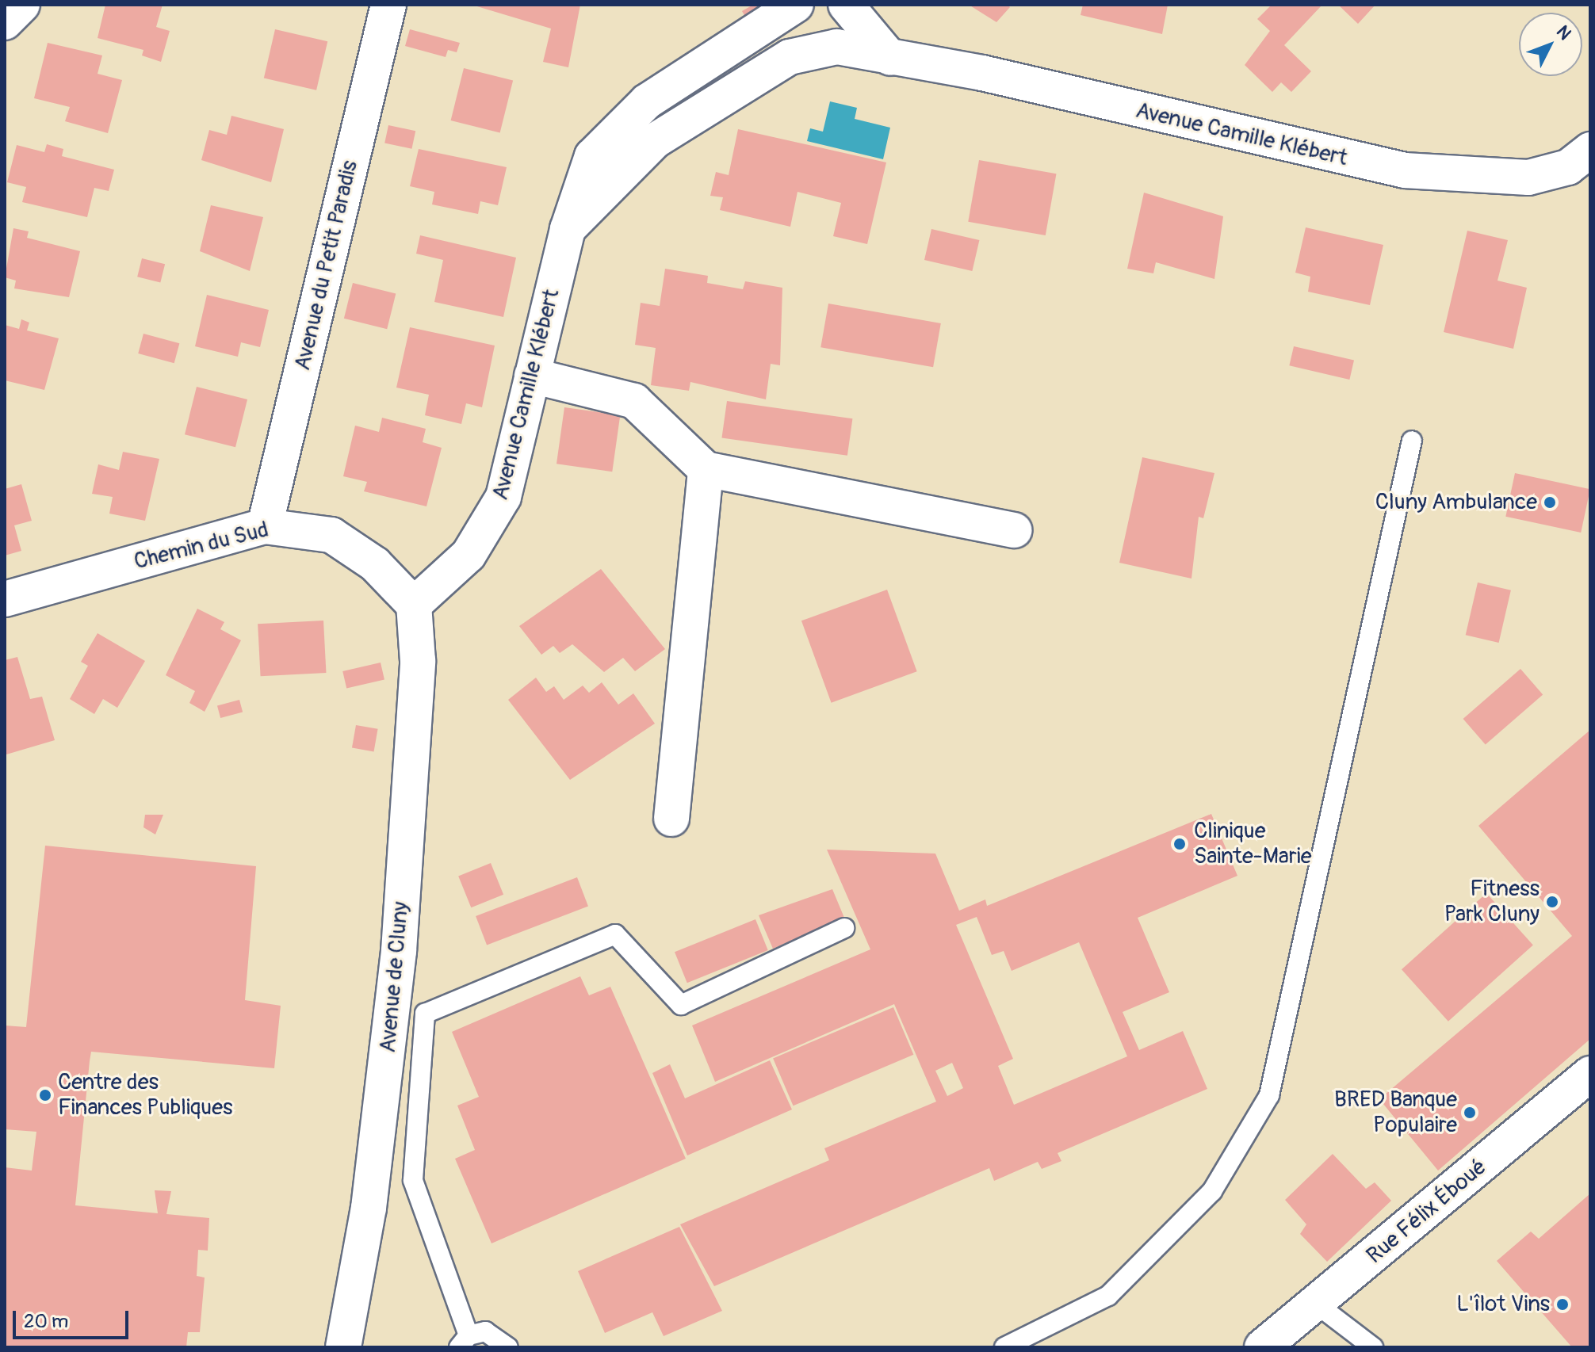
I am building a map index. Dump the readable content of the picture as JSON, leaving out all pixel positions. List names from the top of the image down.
{
  "streets": {
    "street": [
      "Avenue Camille Klébert",
      "Avenue du Petit Paradis",
      "Chemin du Sud",
      "Avenue de Cluny",
      "Rue Félix Éboué"
    ]
  },
  "crossings": [
    ["Avenue Camille Klébert", "Chemin du Sud"],
    ["Avenue Camille Klébert", "Avenue de Cluny"],
    ["Avenue du Petit Paradis", "Chemin du Sud"],
    ["Chemin du Sud", "Avenue de Cluny"]
  ],
  "places": [
    "Cluny Ambulance",
    "Clinique Sainte-Marie",
    "Fitness Park Cluny",
    "Centre des Finances Publiques",
    "BRED Banque Populaire",
    "L'îlot Vins"
  ],
  "scale_bar": "20 m",
  "north": "top right"
}
